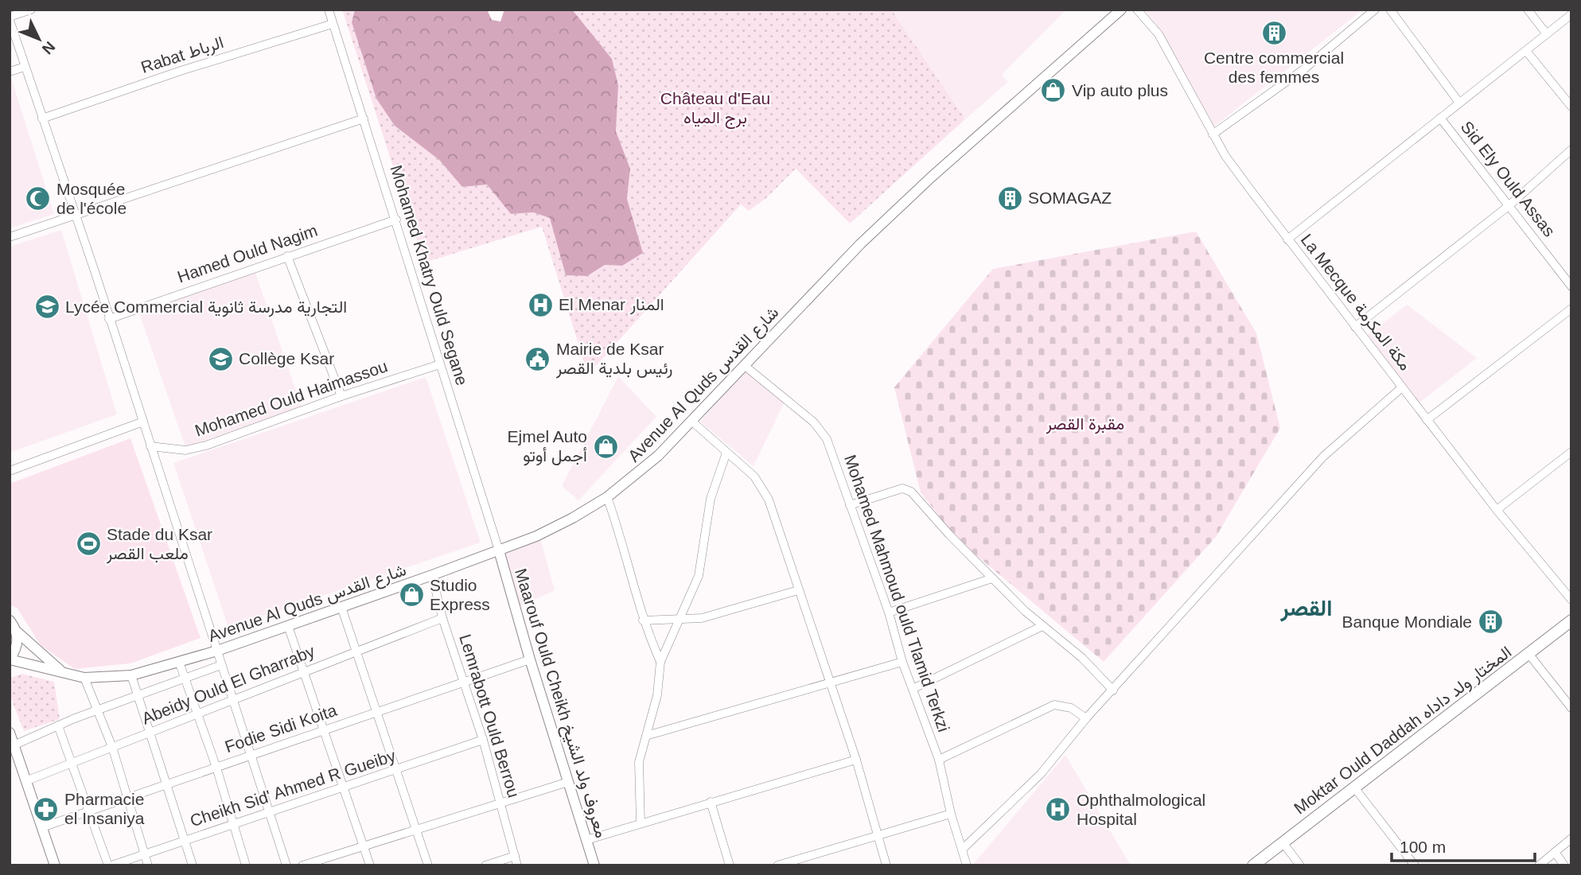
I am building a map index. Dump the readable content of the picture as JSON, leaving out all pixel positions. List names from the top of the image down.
{
  "streets": {
    "main road": ["Moktar Ould Daddah المختار ولد داداه"],
    "street": [
      "Rabat الرباط",
      "Sid Ely Ould Assas",
      "Hamed Ould Nagim",
      "Mohamed Khatry Ould Segane",
      "La Mecque مكة المكرمة",
      "Avenue Al Quds شارع القدس",
      "Mohamed Ould Haimassou",
      "Mohamed Mahmoud ould Tlamid Terkzi",
      "Abeidy Ould El Gharraby",
      "Maarouf Ould Cheikh معروف ولد الشيخ",
      "Lemrabott Ould Berrou",
      "Fodie Sidi Koita",
      "Cheikh Sid' Ahmed R Gueiby"
    ]
  },
  "crossings": [
    ["Rabat الرباط", "Mohamed Khatry Ould Segane"],
    ["Hamed Ould Nagim", "Mohamed Khatry Ould Segane"],
    ["Mohamed Khatry Ould Segane", "Avenue Al Quds شارع القدس"],
    ["Mohamed Khatry Ould Segane", "Mohamed Ould Haimassou"],
    ["Mohamed Khatry Ould Segane", "Maarouf Ould Cheikh معروف ولد الشيخ"],
    ["Avenue Al Quds شارع القدس", "Mohamed Mahmoud ould Tlamid Terkzi"],
    ["Avenue Al Quds شارع القدس", "Maarouf Ould Cheikh معروف ولد الشيخ"],
    ["Avenue Al Quds شارع القدس", "Lemrabott Ould Berrou"],
    ["Abeidy Ould El Gharraby", "Lemrabott Ould Berrou"],
    ["Maarouf Ould Cheikh معروف ولد الشيخ", "Fodie Sidi Koita"],
    ["Lemrabott Ould Berrou", "Fodie Sidi Koita"],
    ["Lemrabott Ould Berrou", "Cheikh Sid' Ahmed R Gueiby"]
  ],
  "districts": ["القصر"],
  "parks": ["Château d'Eau برج المياه", "مقبرة القصر"],
  "places": {
    "building": ["Centre commercial des femmes", "SOMAGAZ", "Banque Mondiale"],
    "shop": ["Vip auto plus", "Ejmel Auto أجمل أوتو", "Studio Express"],
    "mosque": ["Mosquée de l'école"],
    "hospital": ["El Menar المنار", "Ophthalmological Hospital"],
    "school or university": ["Lycée Commercial التجارية مدرسة ثانوية", "Collège Ksar"],
    "public building": ["Mairie de Ksar رئيس بلدية القصر"],
    "sports": ["Stade du Ksar ملعب القصر"],
    "pharmacy": ["Pharmacie el Insaniya"]
  },
  "scale_bar": "100 m",
  "north": "bottom right"
}
